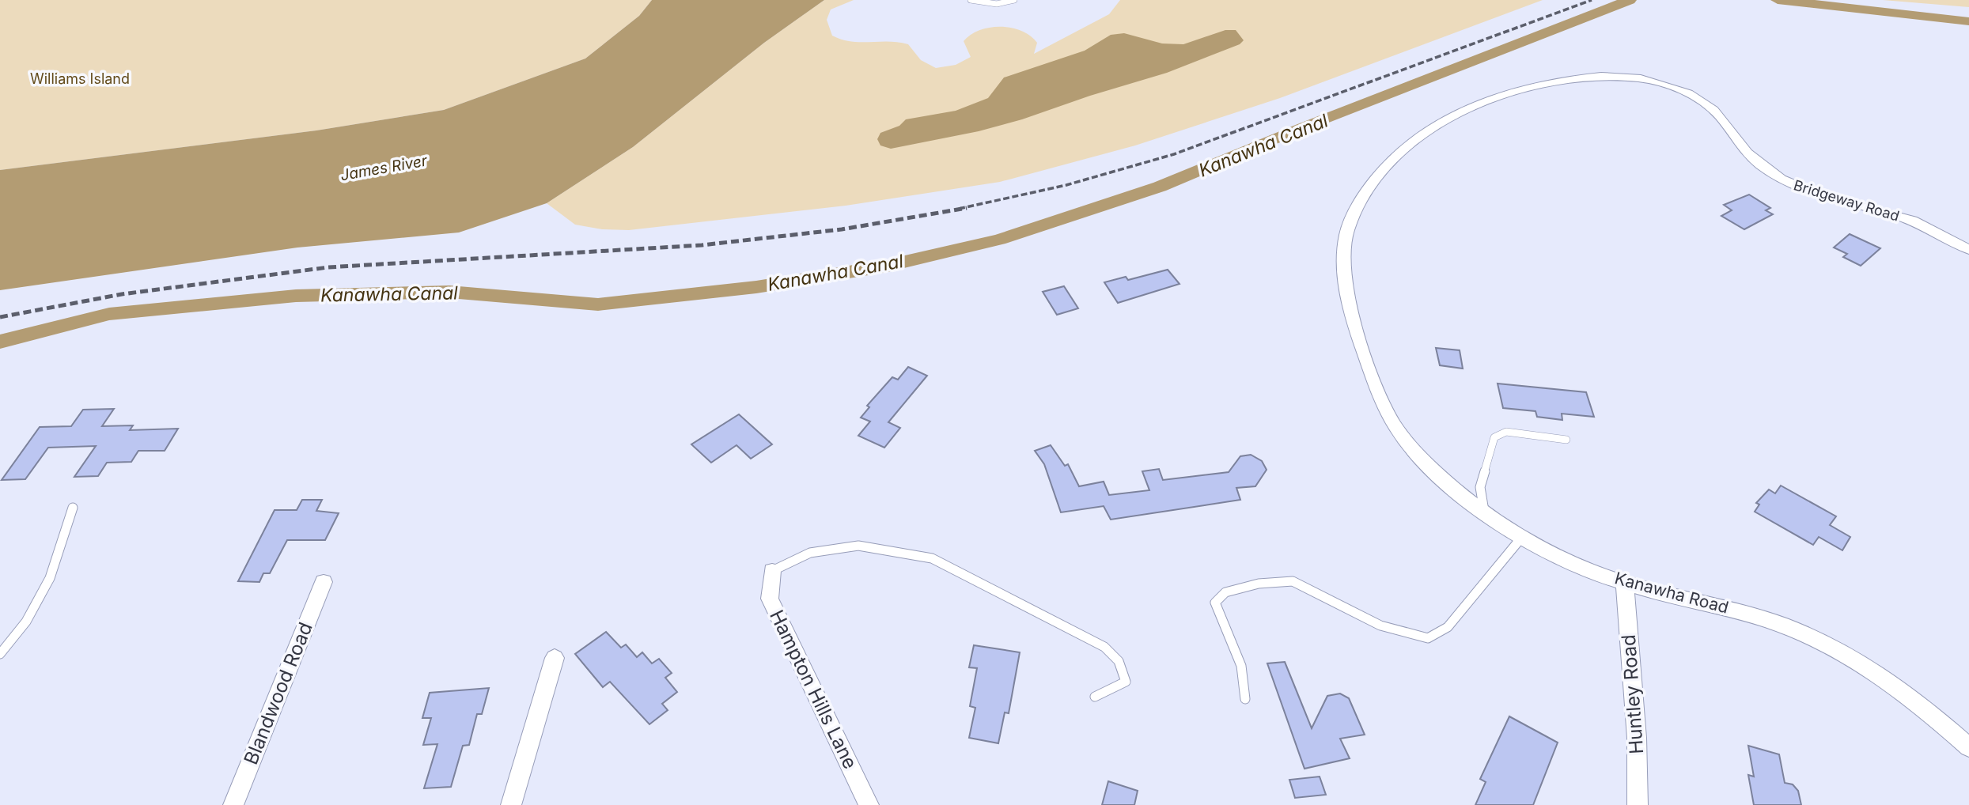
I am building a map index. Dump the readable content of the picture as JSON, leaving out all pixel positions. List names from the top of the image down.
{
  "streets": {
    "street": [
      "Bridgeway Road",
      "Kanawha Road",
      "Hampton Hills Lane",
      "Blandwood Road",
      "Huntley Road"
    ]
  },
  "crossings": [
    ["Bridgeway Road", "Kanawha Road"],
    ["Kanawha Road", "Huntley Road"]
  ],
  "water": ["Kanawha Canal", "James River"],
  "parks": ["Williams Island"]
}
